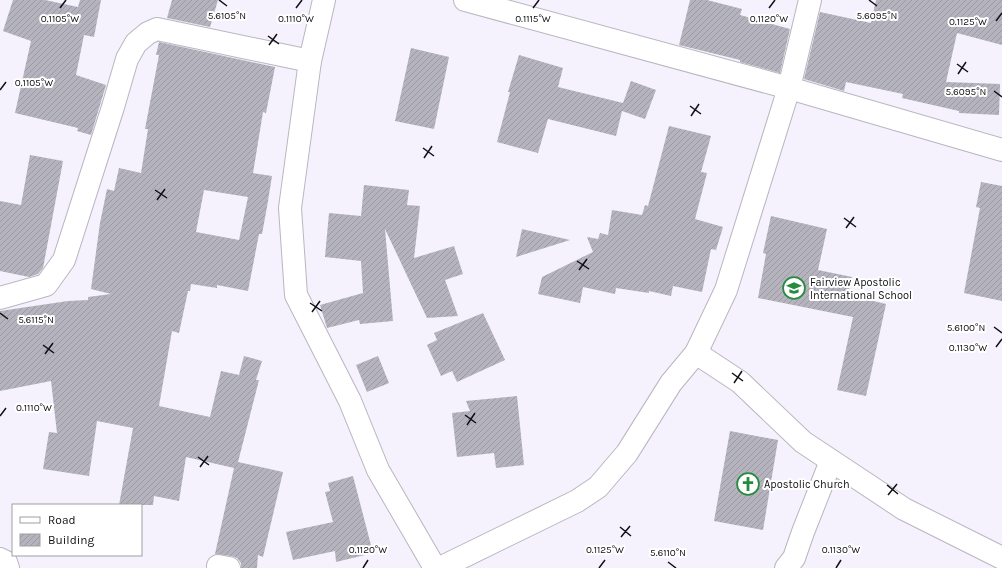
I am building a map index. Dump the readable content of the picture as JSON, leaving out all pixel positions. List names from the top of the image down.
{
  "places": {
    "school or university": ["Fairview Apostolic International School"],
    "church": ["Apostolic Church"]
  },
  "legend": ["Road", "Building"],
  "coordinates": [
    "5.6105°N",
    "5.6095°N",
    "0.1120°W",
    "0.1105°W",
    "0.1110°W",
    "0.1115°W",
    "0.1125°W",
    "5.6115°N",
    "5.6100°N",
    "0.1130°W",
    "5.6110°N"
  ]
}
